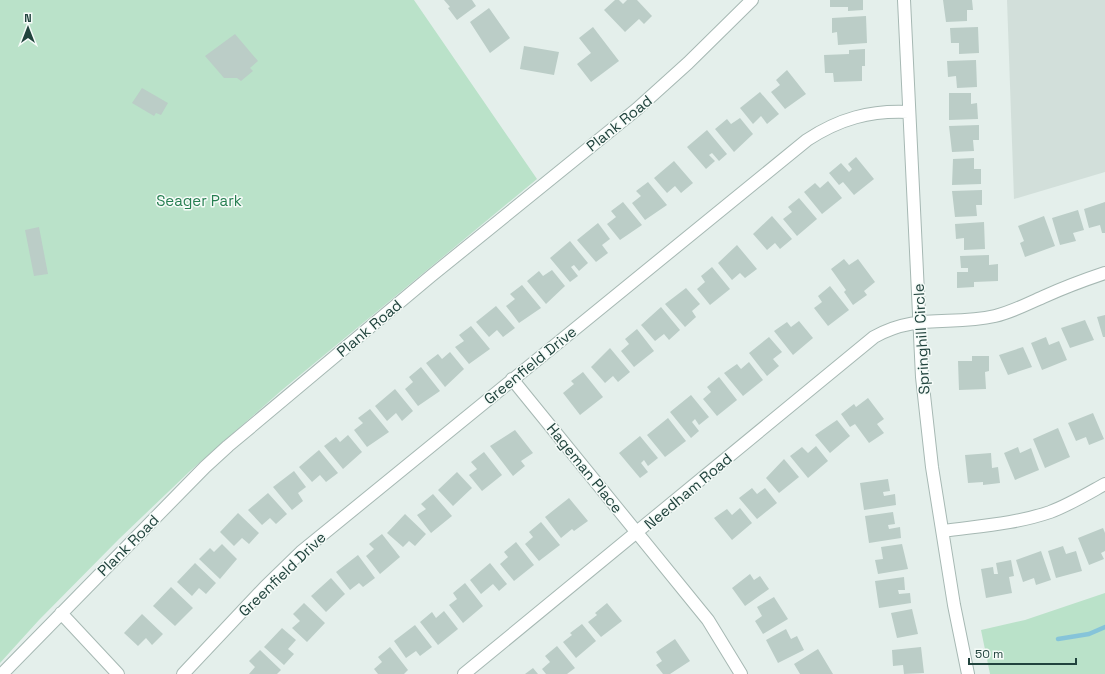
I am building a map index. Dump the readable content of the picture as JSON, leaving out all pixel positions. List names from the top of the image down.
{
  "streets": {
    "street": [
      "Plank Road",
      "Springhill Circle",
      "Greenfield Drive",
      "Hageman Place",
      "Needham Road"
    ]
  },
  "crossings": [
    ["Springhill Circle", "Greenfield Drive"],
    ["Springhill Circle", "Needham Road"],
    ["Greenfield Drive", "Hageman Place"],
    ["Hageman Place", "Needham Road"]
  ],
  "parks": ["Seager Park"],
  "scale_bar": "50 m",
  "north": "top"
}
